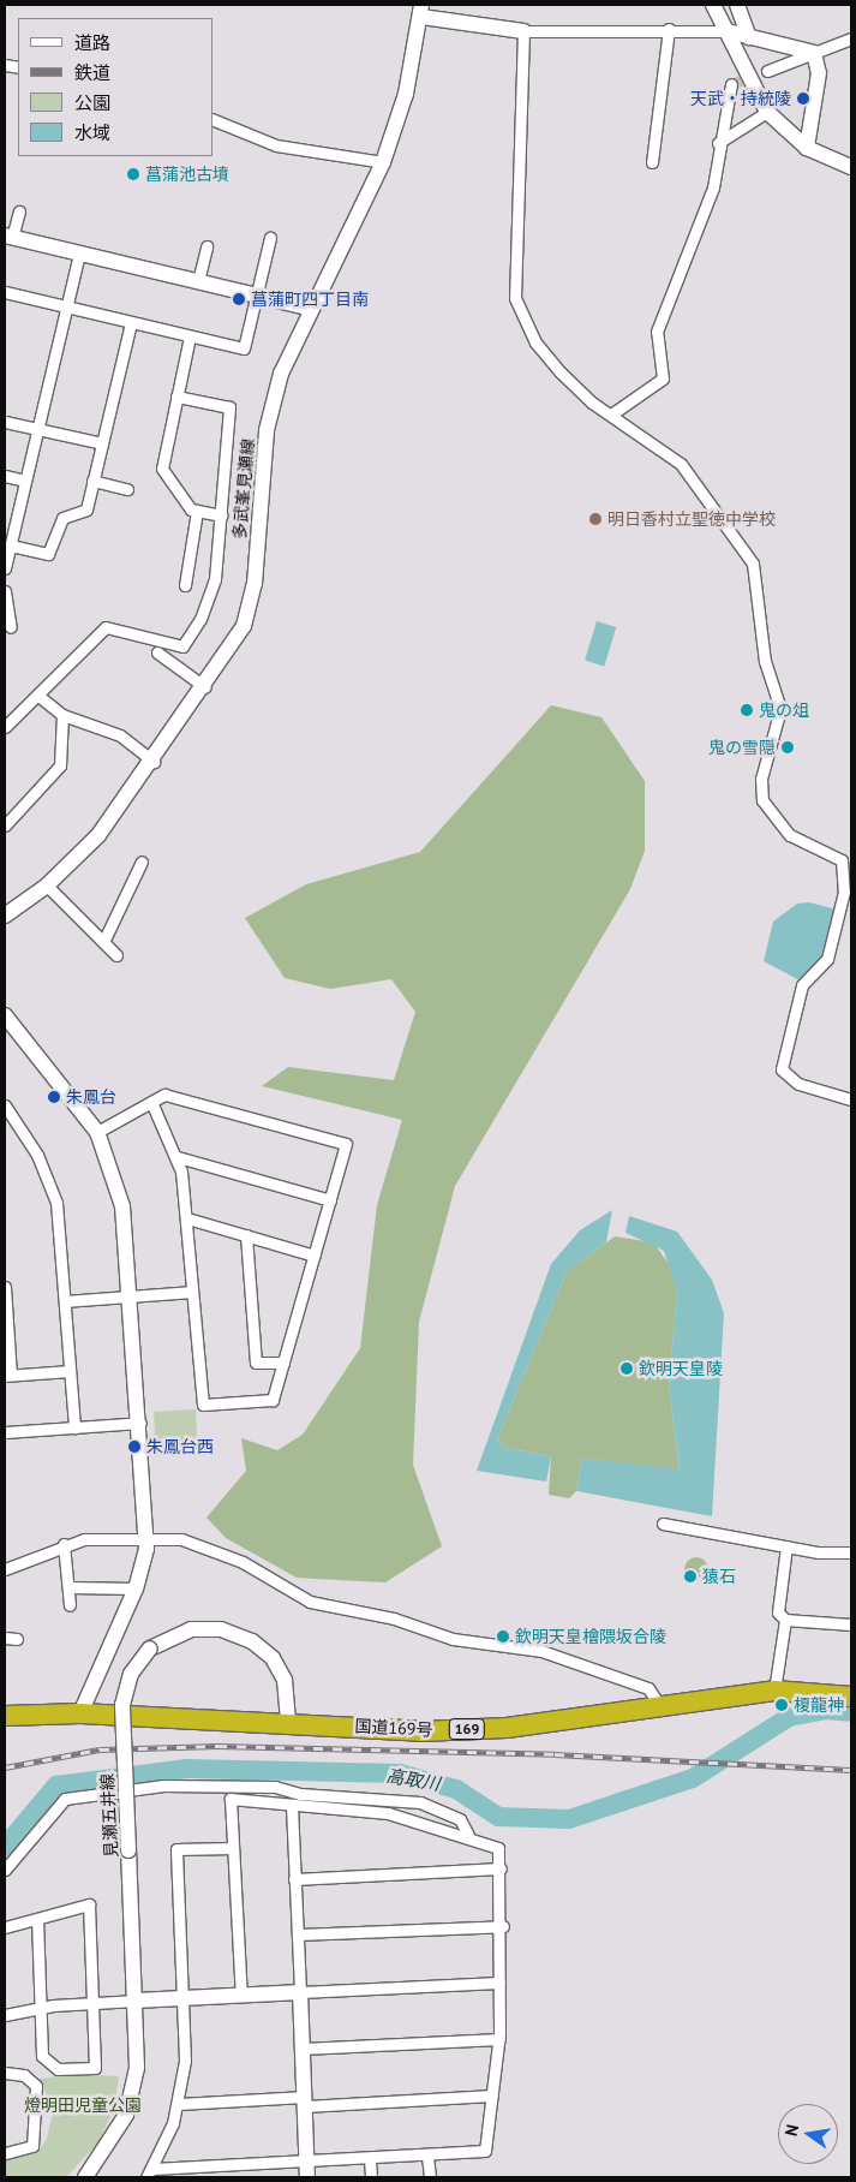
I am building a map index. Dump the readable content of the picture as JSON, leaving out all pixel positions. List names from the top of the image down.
{
  "streets": {
    "highway": ["国道169号", "169"],
    "main road": ["多武峯見瀬線", "見瀬五井線"]
  },
  "crossings": [
    ["国道169号", "見瀬五井線"]
  ],
  "water": ["高取川"],
  "parks": ["燈明田児童公園"],
  "places": [
    "天武・持統陵",
    "菖蒲池古墳",
    "菖蒲町四丁目南",
    "明日香村立聖徳中学校",
    "鬼の俎",
    "鬼の雪隠",
    "朱鳳台",
    "欽明天皇陵",
    "朱鳳台西",
    "猿石",
    "欽明天皇檜隈坂合陵",
    "榎龍神"
  ],
  "legend": [
    "道路",
    "鉄道",
    "公園",
    "水域"
  ],
  "north": "left"
}
